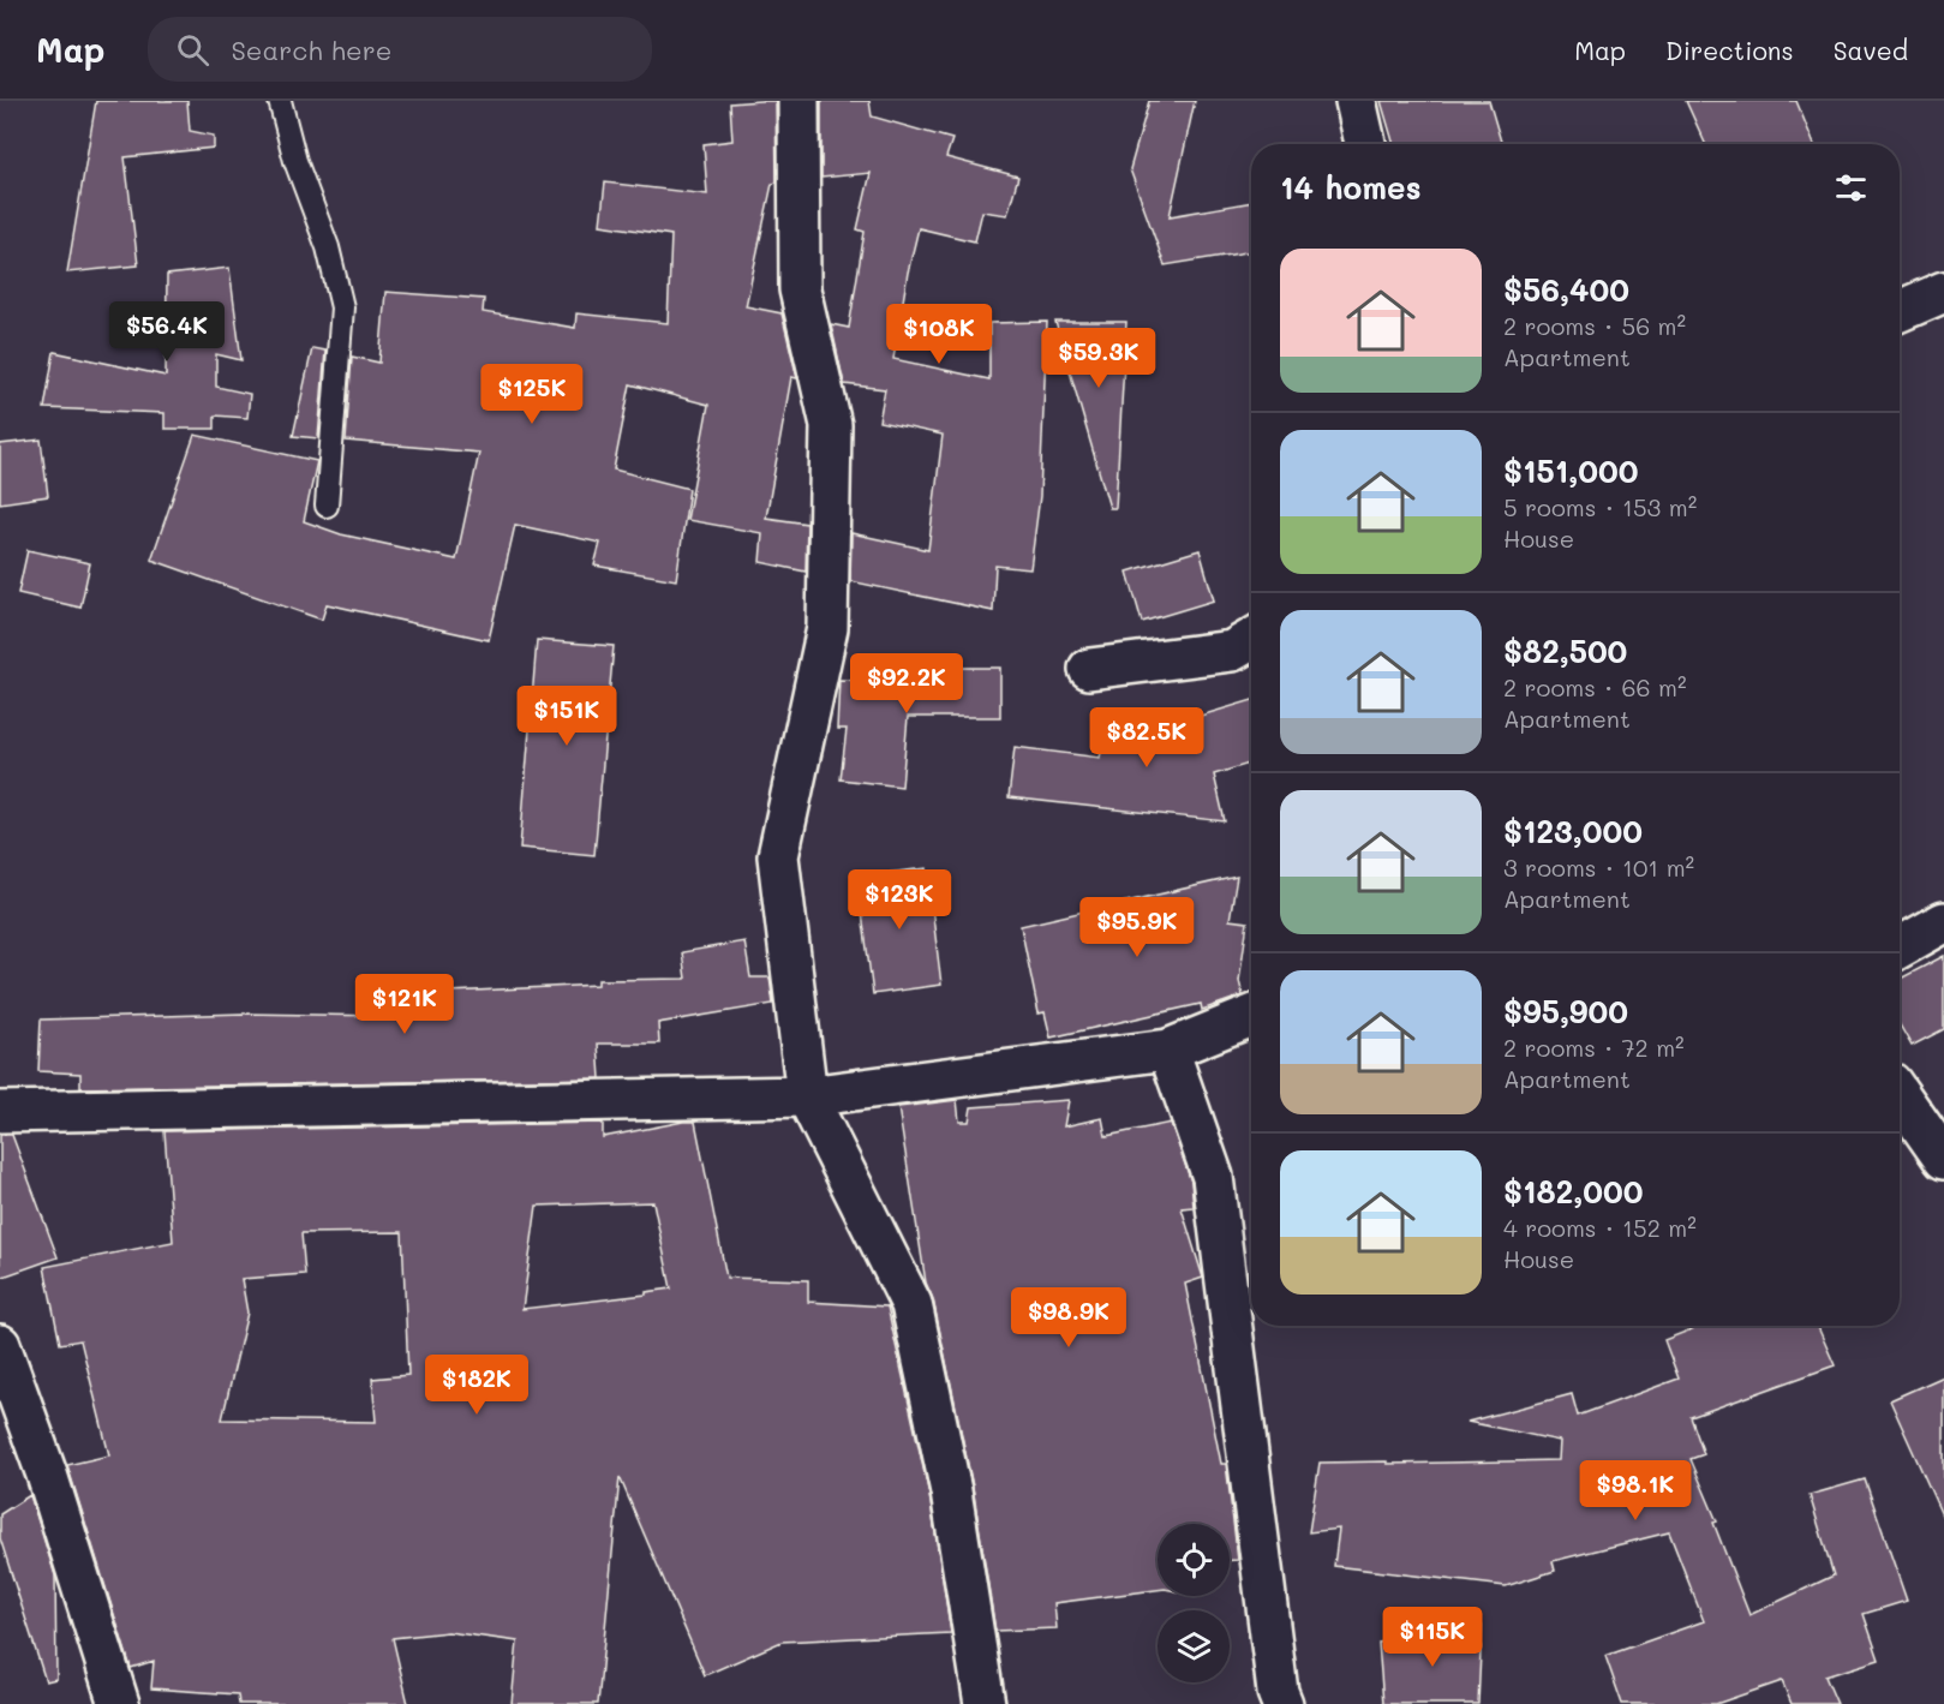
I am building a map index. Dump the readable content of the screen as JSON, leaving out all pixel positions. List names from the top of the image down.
{
  "page": {
    "header": "Map",
    "search": "Search here",
    "nav": ["Map", "Directions", "Saved"],
    "heading": "14 homes",
    "list": [
      {
        "name": "$56,400",
        "note": "2 rooms · 56 m² · Apartment"
      },
      {
        "name": "$151,000",
        "note": "5 rooms · 153 m² · House"
      },
      {
        "name": "$82,500",
        "note": "2 rooms · 66 m² · Apartment"
      },
      {
        "name": "$123,000",
        "note": "3 rooms · 101 m² · Apartment"
      },
      {
        "name": "$95,900",
        "note": "2 rooms · 72 m² · Apartment"
      },
      {
        "name": "$182,000",
        "note": "4 rooms · 152 m² · House"
      }
    ],
    "price": [
      "$56.4K",
      "$108K",
      "$59.3K",
      "$125K",
      "$92.2K",
      "$151K",
      "$82.5K",
      "$123K",
      "$95.9K",
      "$121K",
      "$98.9K",
      "$182K",
      "$98.1K",
      "$115K"
    ]
  }
}
